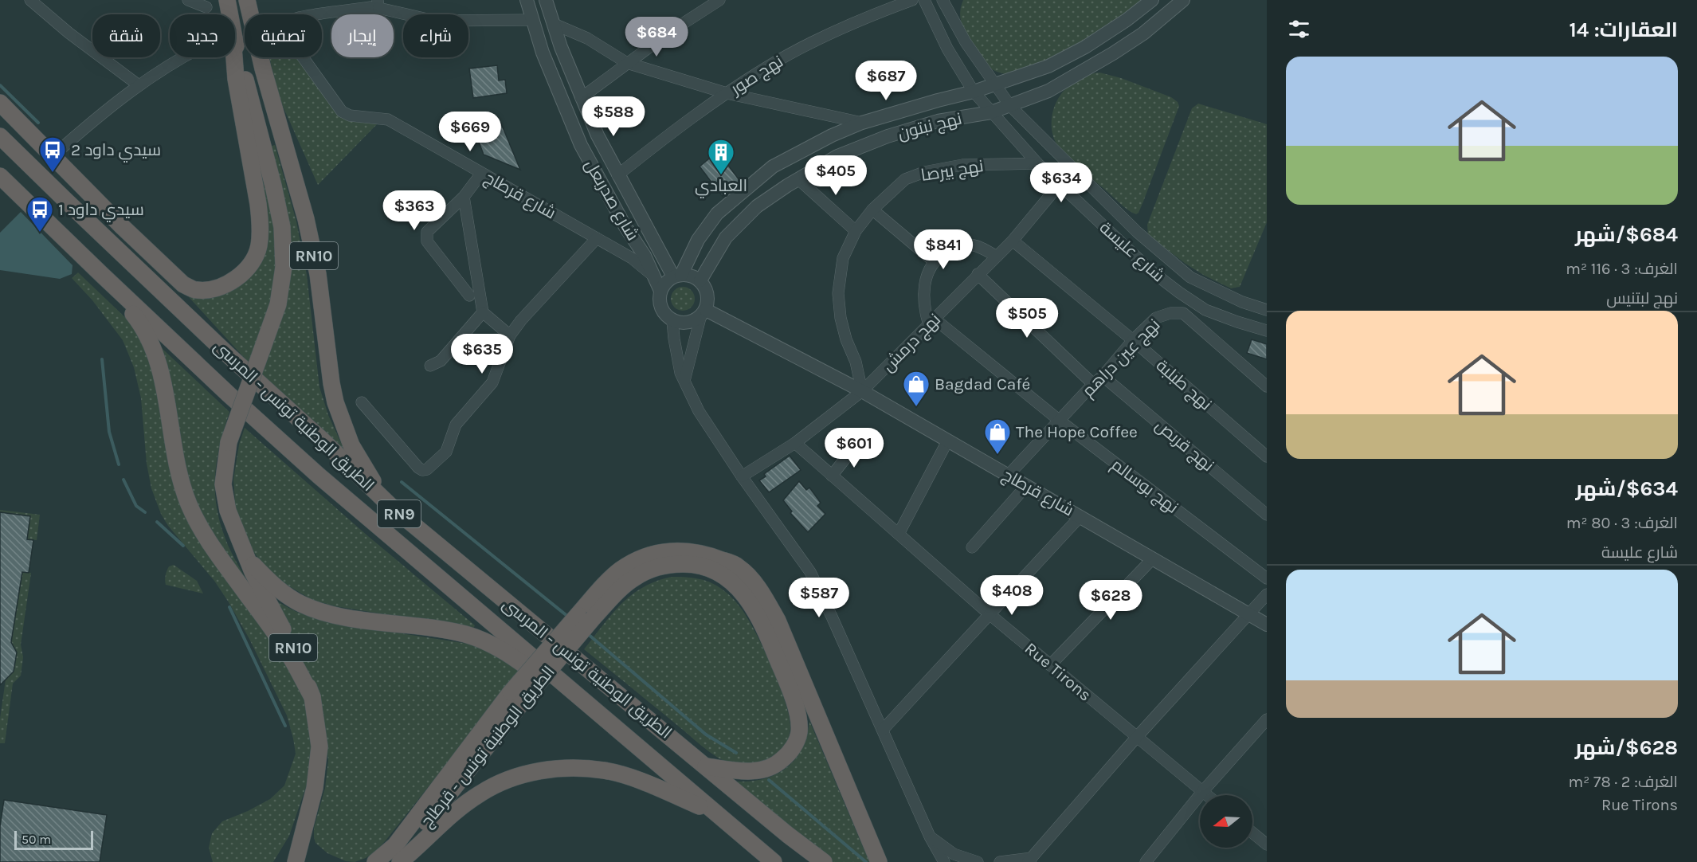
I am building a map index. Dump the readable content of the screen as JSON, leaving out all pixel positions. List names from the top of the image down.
{
  "streets": {
    "highway": [
      "RN10",
      "الطريق الوطنية تونس - المرسى",
      "RN9",
      "الطريق الوطنية تونس - قرطاج"
    ],
    "street": [
      "نهج صور",
      "نهج نبتون",
      "نهج بيرصا",
      "شارع قرطاج",
      "شارع صدربعل",
      "شارع عليسة",
      "نهج درمش",
      "نهج عين دراهم",
      "نهج طبلبة",
      "نهج قربص",
      "نهج بوسالم",
      "Rue Tirons"
    ]
  },
  "crossings": [
    ["نهج صور", "شارع صدربعل"],
    ["نهج نبتون", "شارع قرطاج"],
    ["نهج نبتون", "شارع صدربعل"],
    ["نهج نبتون", "شارع عليسة"],
    ["نهج بيرصا", "شارع قرطاج"],
    ["نهج بيرصا", "شارع عليسة"],
    ["نهج بيرصا", "نهج درمش"],
    ["شارع قرطاج", "شارع صدربعل"],
    ["شارع قرطاج", "نهج درمش"],
    ["شارع قرطاج", "نهج عين دراهم"],
    ["شارع عليسة", "نهج درمش"],
    ["RN10", "الطريق الوطنية تونس - المرسى"],
    ["نهج درمش", "نهج طبلبة"],
    ["نهج درمش", "نهج بوسالم"],
    ["نهج درمش", "Rue Tirons"],
    ["نهج عين دراهم", "نهج طبلبة"],
    ["نهج عين دراهم", "نهج قربص"],
    ["نهج عين دراهم", "نهج بوسالم"],
    ["الطريق الوطنية تونس - المرسى", "الطريق الوطنية تونس - قرطاج"]
  ],
  "places": {
    "bus stop": ["سيدي داود 2", "سيدي داود 1"],
    "building": ["العبادي"],
    "shop": ["Bagdad Café", "The Hope Coffee"]
  },
  "scale_bar": "50 m",
  "north": "left",
  "page": {
    "heading": "العقارات: 14",
    "chip": [
      "شراء",
      "إيجار",
      "تصفية",
      "جديد",
      "شقة"
    ],
    "price": [
      "$684",
      "$687",
      "$588",
      "$669",
      "$405",
      "$634",
      "$363",
      "$841",
      "$505",
      "$635",
      "$601",
      "$408",
      "$587",
      "$628"
    ],
    "list": [
      {
        "name": "$684/شهر",
        "note": "الغرف: 3 · 116 m² · نهج لبتنيس"
      },
      {
        "name": "$634/شهر",
        "note": "الغرف: 3 · 80 m² · شارع عليسة"
      },
      {
        "name": "$628/شهر",
        "note": "الغرف: 2 · 78 m² · Rue Tirons"
      }
    ],
    "scale": "50 m"
  }
}
